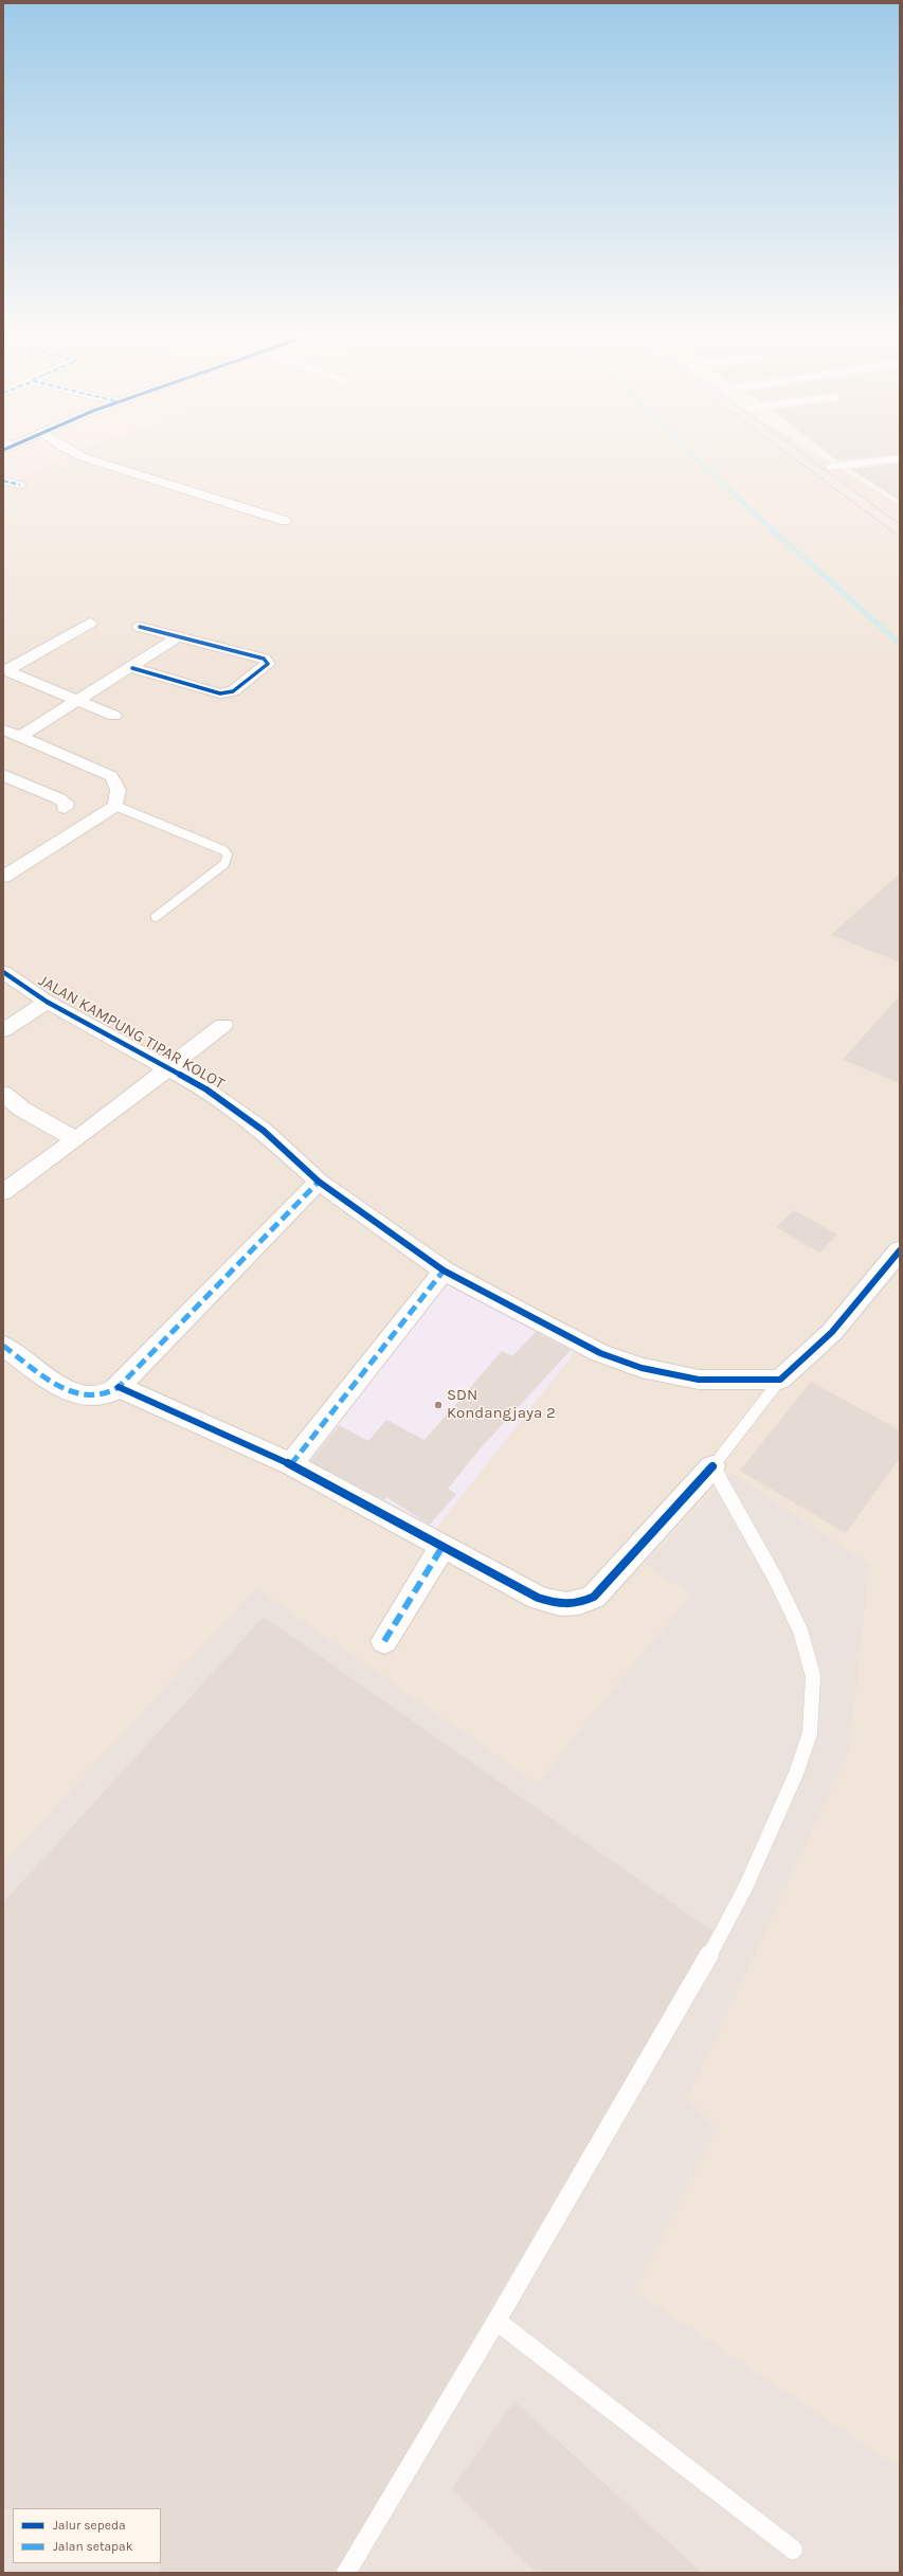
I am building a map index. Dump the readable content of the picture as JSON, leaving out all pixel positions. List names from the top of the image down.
{
  "streets": {
    "street": ["JALAN KAMPUNG TIPAR KOLOT"]
  },
  "places": ["SDN Kondangjaya 2"],
  "legend": ["Jalur sepeda", "Jalan setapak"]
}
